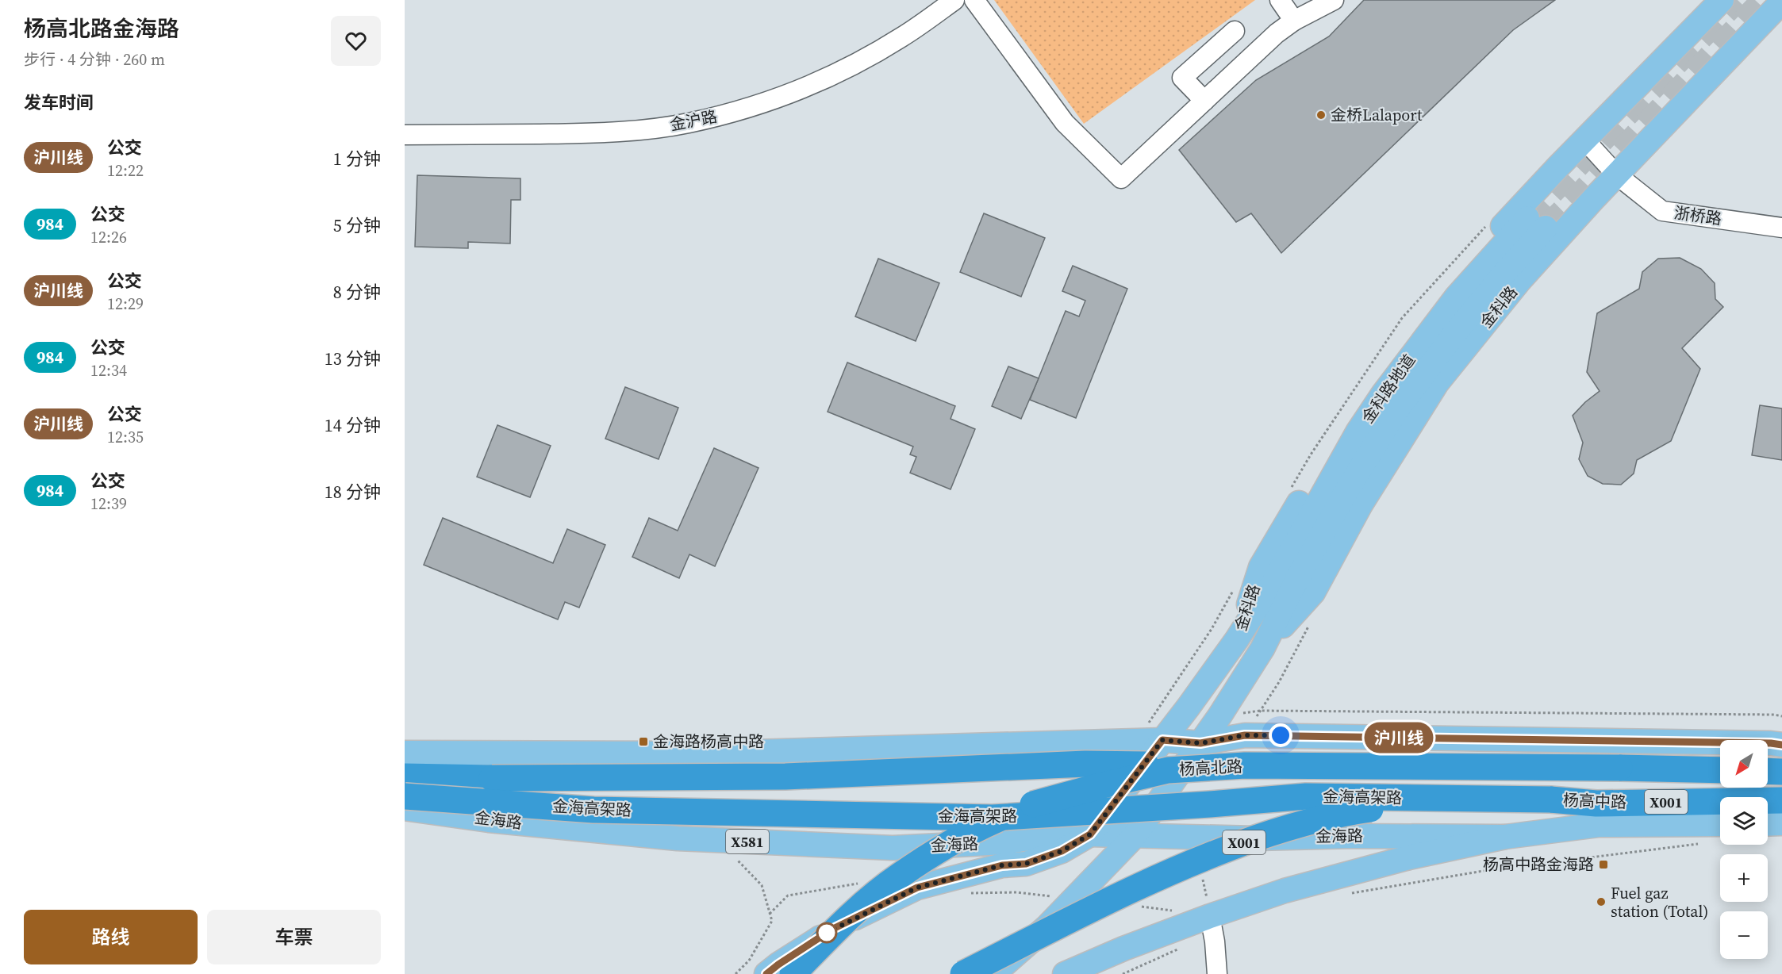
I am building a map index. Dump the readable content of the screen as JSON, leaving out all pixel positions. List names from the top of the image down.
{
  "streets": {
    "highway": [
      "杨高北路",
      "金海高架路",
      "杨高中路",
      "X001"
    ],
    "main road": [
      "金科路",
      "金科路地道",
      "金海路",
      "X581"
    ],
    "street": ["金沪路", "浙桥路"]
  },
  "crossings": [
    ["浙桥路", "金科路"],
    ["金科路", "金科路地道"],
    ["金科路", "金海路"],
    ["杨高北路", "金海高架路"],
    ["金海高架路", "杨高中路"],
    ["金海高架路", "X001"],
    ["杨高中路", "X001"],
    ["杨高中路", "金海路"],
    ["X001", "金海路"]
  ],
  "places": {
    "other": ["金桥Lalaport", "Fuel gaz station (Total)"],
    "transit": ["金海路杨高中路", "杨高中路金海路"]
  },
  "lines": ["bus line 沪川线"],
  "north": "bottom left",
  "page": {
    "heading": [
      ["杨高北路金海路", "步行 · 4 分钟 · 260 m"],
      "发车时间"
    ],
    "on_map": "沪川线",
    "list": [
      {
        "mark": "沪川线",
        "name": "公交",
        "note": "12:22",
        "value": "1 分钟"
      },
      {
        "mark": "984",
        "name": "公交",
        "note": "12:26",
        "value": "5 分钟"
      },
      {
        "mark": "沪川线",
        "name": "公交",
        "note": "12:29",
        "value": "8 分钟"
      },
      {
        "mark": "984",
        "name": "公交",
        "note": "12:34",
        "value": "13 分钟"
      },
      {
        "mark": "沪川线",
        "name": "公交",
        "note": "12:35",
        "value": "14 分钟"
      },
      {
        "mark": "984",
        "name": "公交",
        "note": "12:39",
        "value": "18 分钟"
      }
    ],
    "map_buttons": ["+", "−"],
    "buttons": ["路线", "车票"]
  }
}
